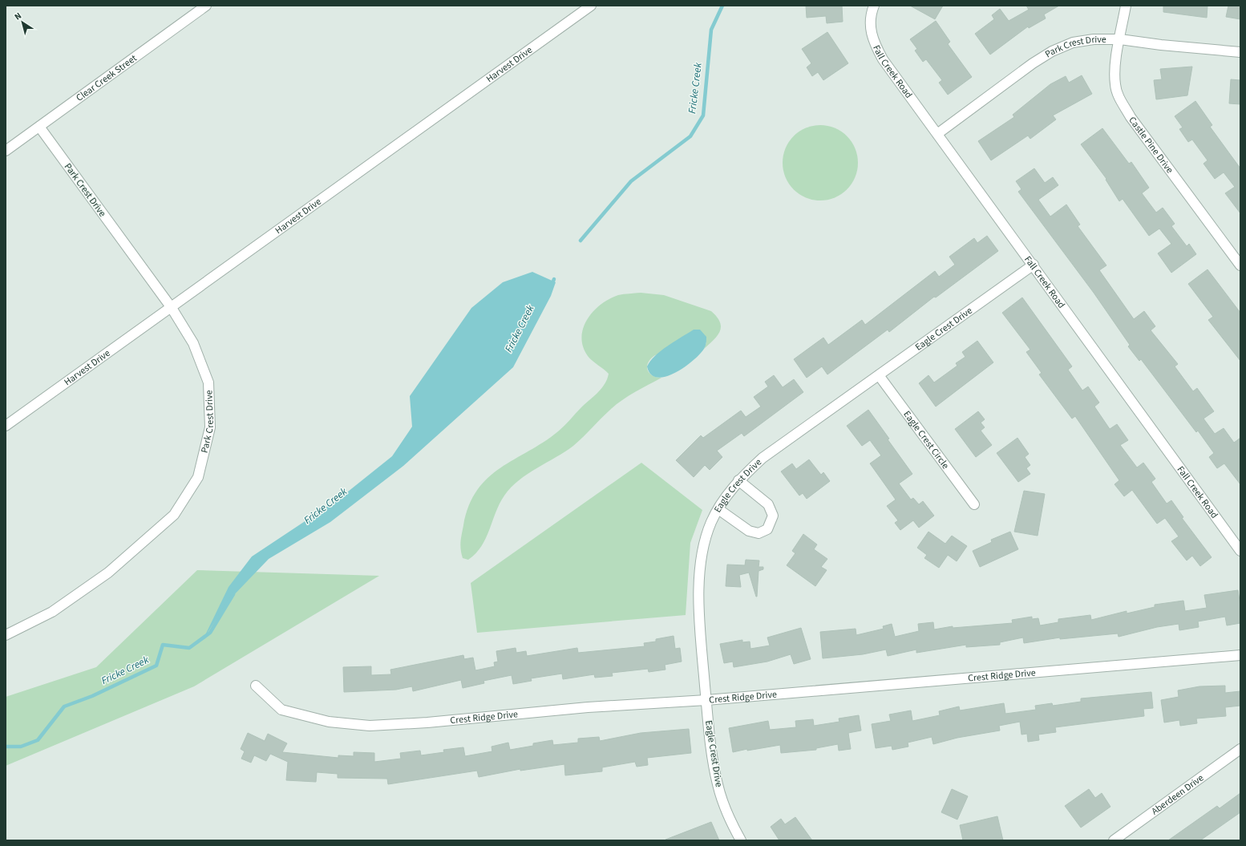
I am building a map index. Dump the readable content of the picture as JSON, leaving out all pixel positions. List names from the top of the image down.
{
  "streets": {
    "street": [
      "Park Crest Drive",
      "Harvest Drive",
      "Fall Creek Road",
      "Clear Creek Street",
      "Castle Pine Drive",
      "Eagle Crest Drive",
      "Eagle Crest Circle",
      "Crest Ridge Drive",
      "Aberdeen Drive"
    ]
  },
  "crossings": [
    ["Park Crest Drive", "Harvest Drive"],
    ["Park Crest Drive", "Fall Creek Road"],
    ["Park Crest Drive", "Clear Creek Street"],
    ["Park Crest Drive", "Castle Pine Drive"],
    ["Fall Creek Road", "Eagle Crest Drive"],
    ["Eagle Crest Drive", "Eagle Crest Circle"],
    ["Eagle Crest Drive", "Crest Ridge Drive"]
  ],
  "water": ["Fricke Creek"],
  "north": "top left"
}
